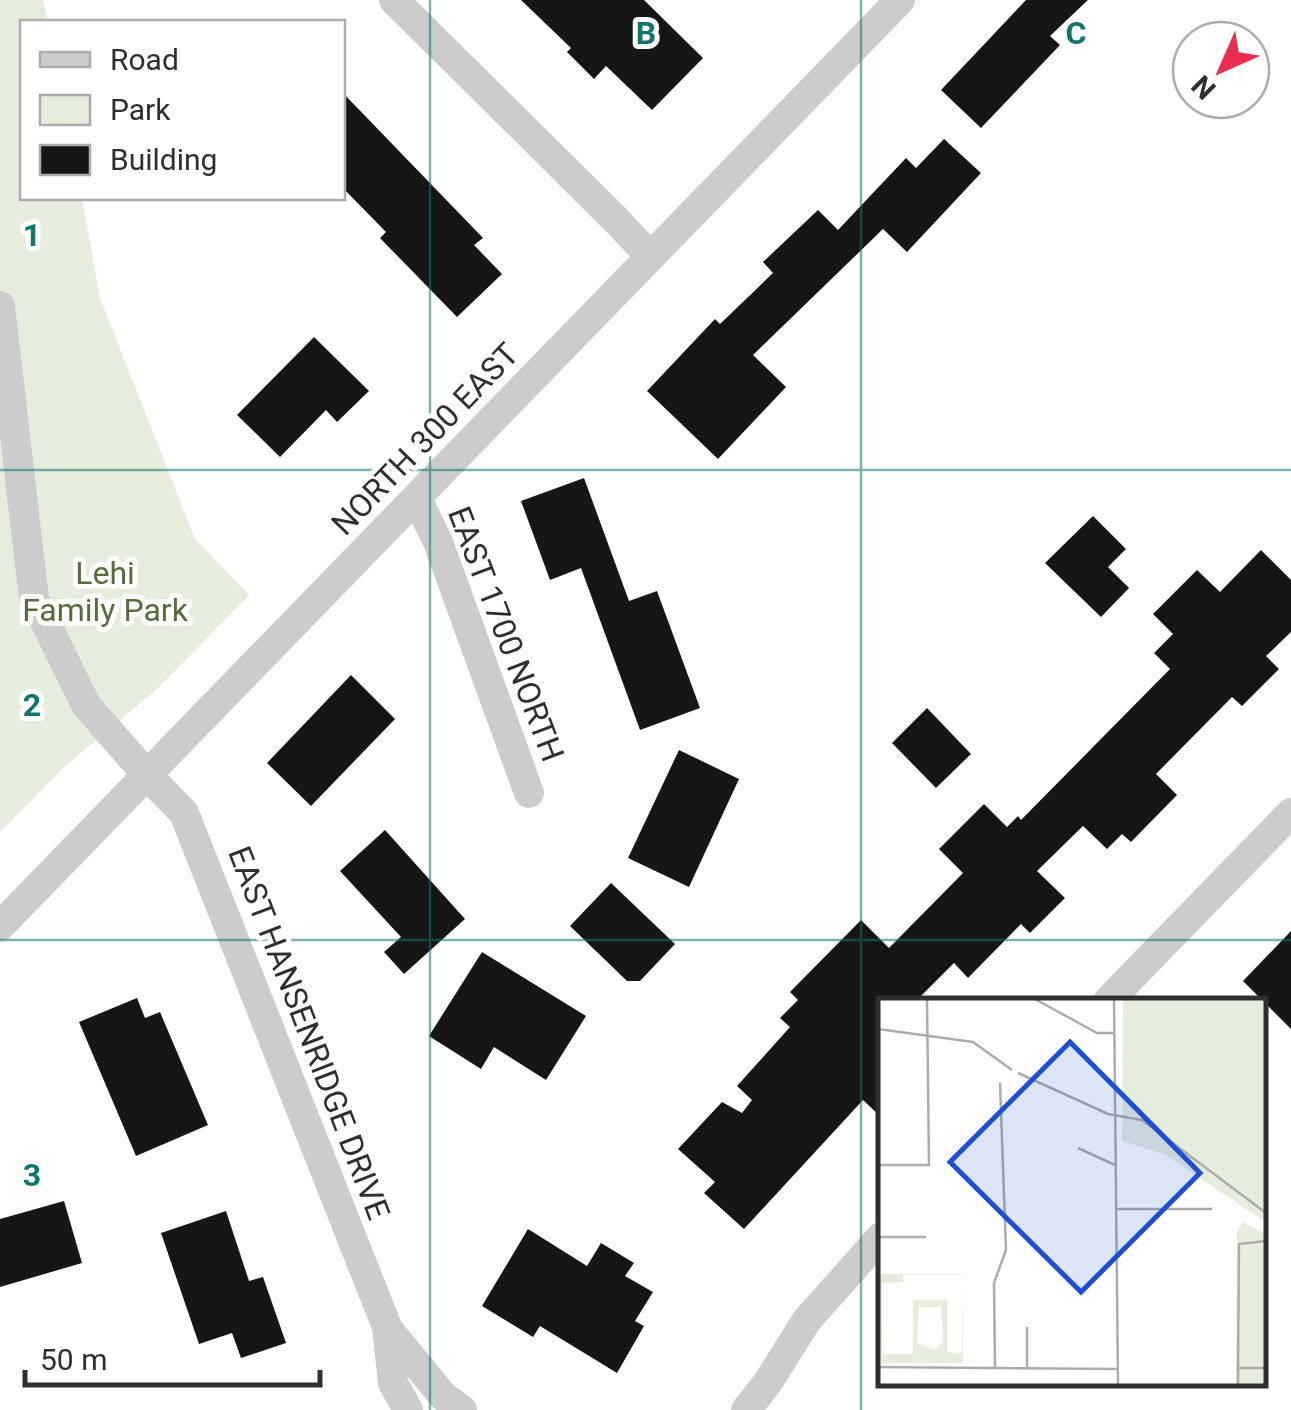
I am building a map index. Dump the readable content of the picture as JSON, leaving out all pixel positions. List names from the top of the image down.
{
  "streets": {
    "street": ["NORTH 300 EAST", "EAST 1700 NORTH", "EAST HANSENRIDGE DRIVE"]
  },
  "crossings": [
    ["NORTH 300 EAST", "EAST 1700 NORTH"],
    ["NORTH 300 EAST", "EAST HANSENRIDGE DRIVE"]
  ],
  "parks": ["Lehi Family Park"],
  "legend": ["Road", "Park", "Building"],
  "scale_bar": "50 m",
  "north": "bottom left",
  "grid": {
    "columns": ["B", "C"],
    "rows": ["1", "2", "3"]
  }
}
